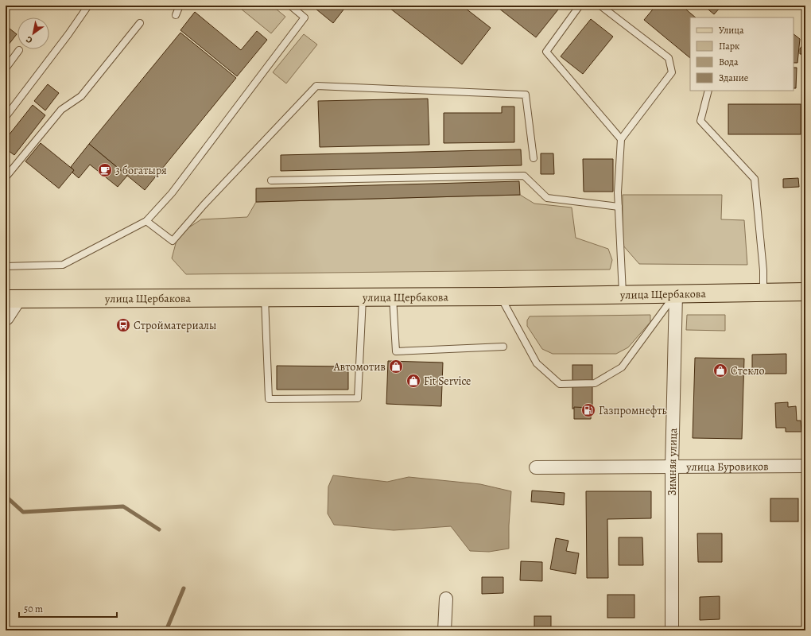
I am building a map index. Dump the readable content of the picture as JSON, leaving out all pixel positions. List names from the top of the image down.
{
  "streets": {
    "main road": ["улица Щербакова"],
    "street": ["Зимняя улица", "улица Буровиков"]
  },
  "crossings": [
    ["улица Щербакова", "Зимняя улица"],
    ["Зимняя улица", "улица Буровиков"]
  ],
  "places": {
    "cafe": ["3 богатыря"],
    "bus stop": ["Стройматериалы"],
    "shop": ["Автомотив", "Стекло", "Fit Service"],
    "fuel station": ["Газпромнефть"]
  },
  "legend": [
    "Улица",
    "Парк",
    "Вода",
    "Здание"
  ],
  "scale_bar": "50 m",
  "north": "bottom left"
}
